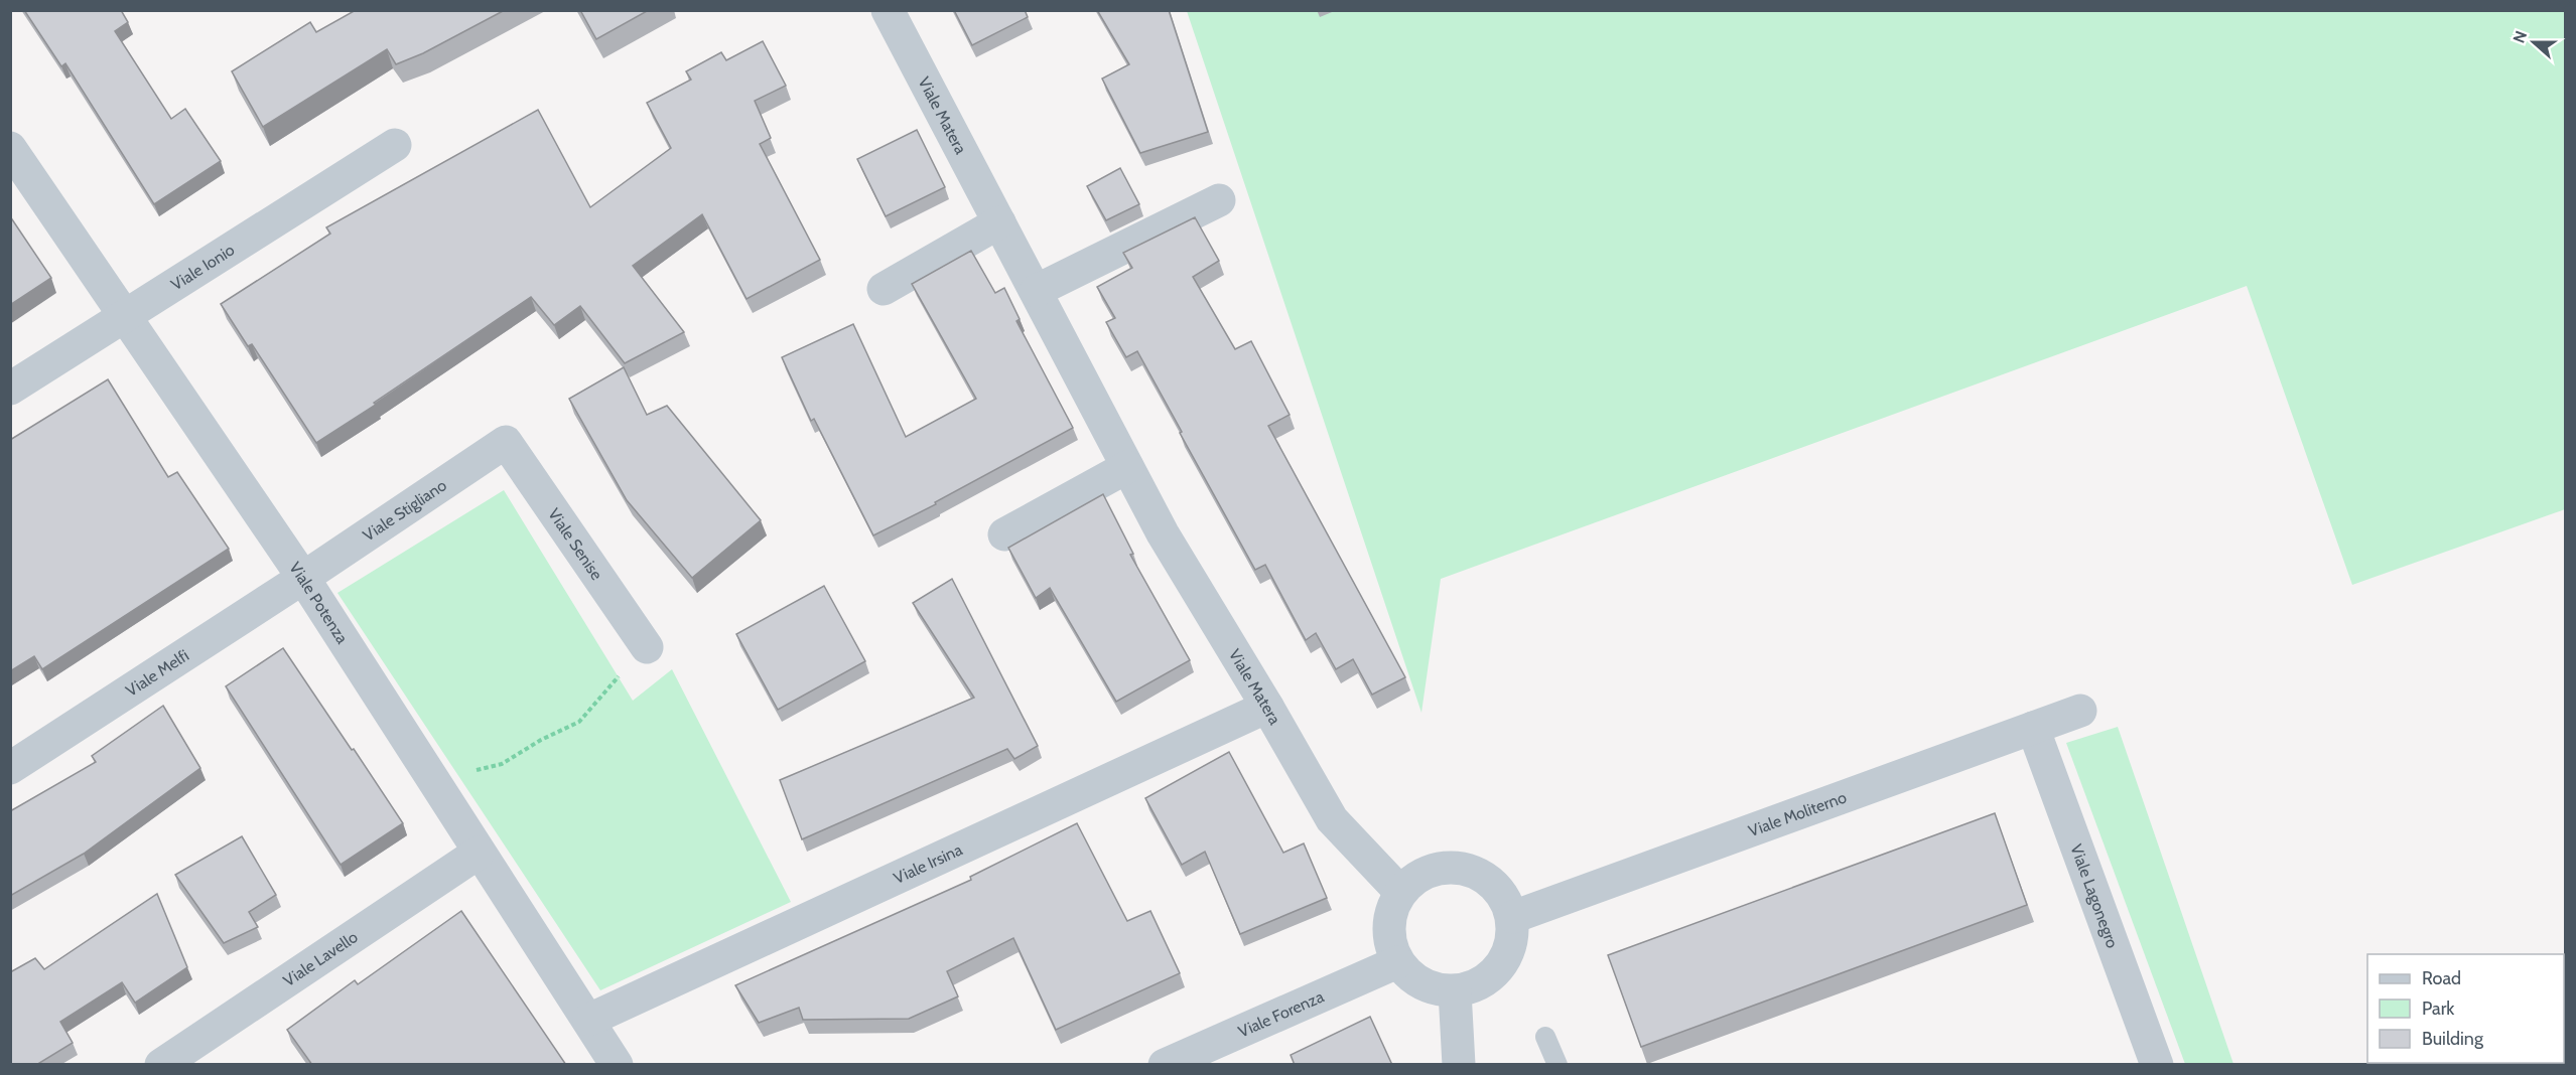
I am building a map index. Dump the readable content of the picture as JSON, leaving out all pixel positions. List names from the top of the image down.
{
  "streets": {
    "street": [
      "Viale Matera",
      "Viale Ionio",
      "Viale Stigliano",
      "Viale Senise",
      "Viale Potenza",
      "Viale Melfi",
      "Viale Moliterno",
      "Viale Irsina",
      "Viale Lagonegro",
      "Viale Lavello",
      "Viale Forenza"
    ]
  },
  "crossings": [
    ["Viale Matera", "Viale Moliterno"],
    ["Viale Matera", "Viale Irsina"],
    ["Viale Matera", "Viale Forenza"],
    ["Viale Ionio", "Viale Potenza"],
    ["Viale Stigliano", "Viale Senise"],
    ["Viale Stigliano", "Viale Potenza"],
    ["Viale Stigliano", "Viale Melfi"],
    ["Viale Potenza", "Viale Melfi"],
    ["Viale Potenza", "Viale Irsina"],
    ["Viale Potenza", "Viale Lavello"],
    ["Viale Moliterno", "Viale Lagonegro"],
    ["Viale Moliterno", "Viale Forenza"]
  ],
  "legend": ["Road", "Park", "Building"],
  "north": "left"
}
